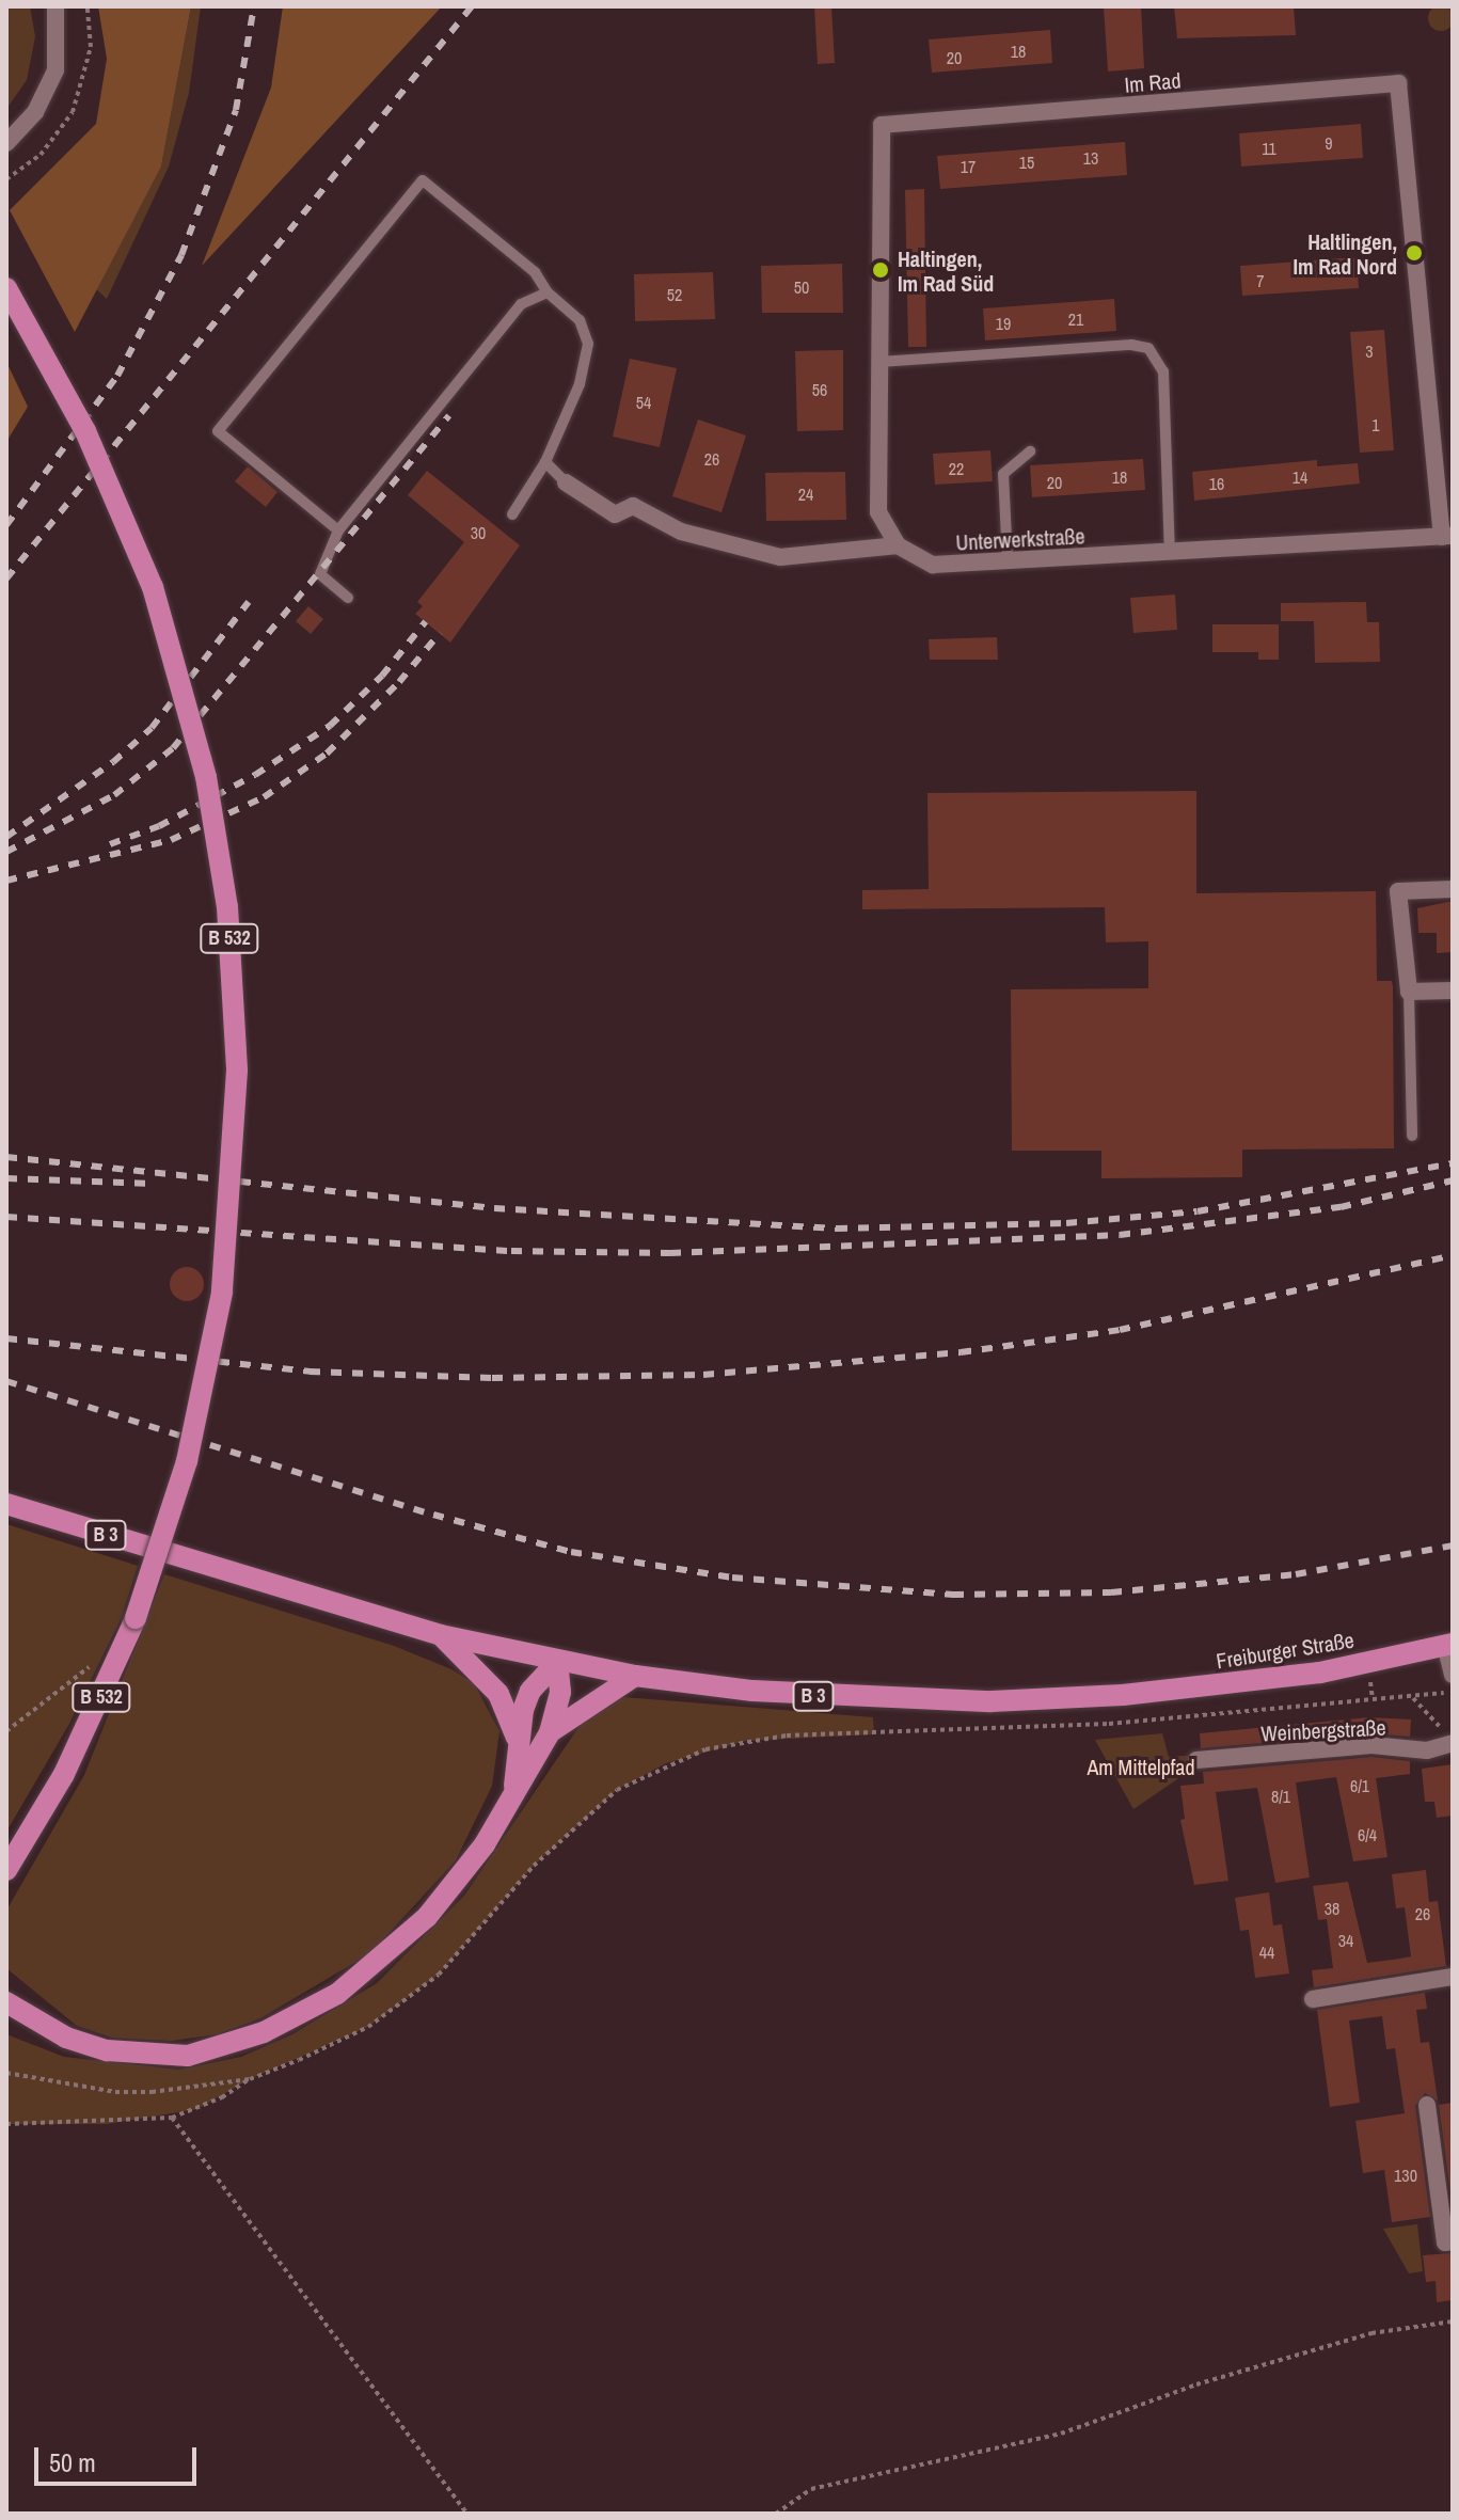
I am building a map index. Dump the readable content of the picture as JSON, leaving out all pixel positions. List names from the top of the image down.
{
  "streets": {
    "main road": ["B 532", "B 3", "Freiburger Straße"],
    "street": ["Im Rad", "Unterwerkstraße", "Weinbergstraße"]
  },
  "crossings": [
    ["Im Rad", "Unterwerkstraße"],
    ["B 3", "Freiburger Straße"]
  ],
  "parks": ["Am Mittelpfad"],
  "places": ["Haltlingen, Im Rad Nord", "Haltingen, Im Rad Süd"],
  "house_numbers": [
    "18",
    "20",
    "9",
    "11",
    "13",
    "15",
    "17",
    "7",
    "50",
    "52",
    "21",
    "19",
    "3",
    "56",
    "54",
    "1",
    "26",
    "22",
    "18",
    "14",
    "20",
    "16",
    "24",
    "30",
    "6/1",
    "8/1",
    "6/4",
    "38",
    "26",
    "34",
    "44",
    "130"
  ],
  "scale_bar": "50 m"
}
